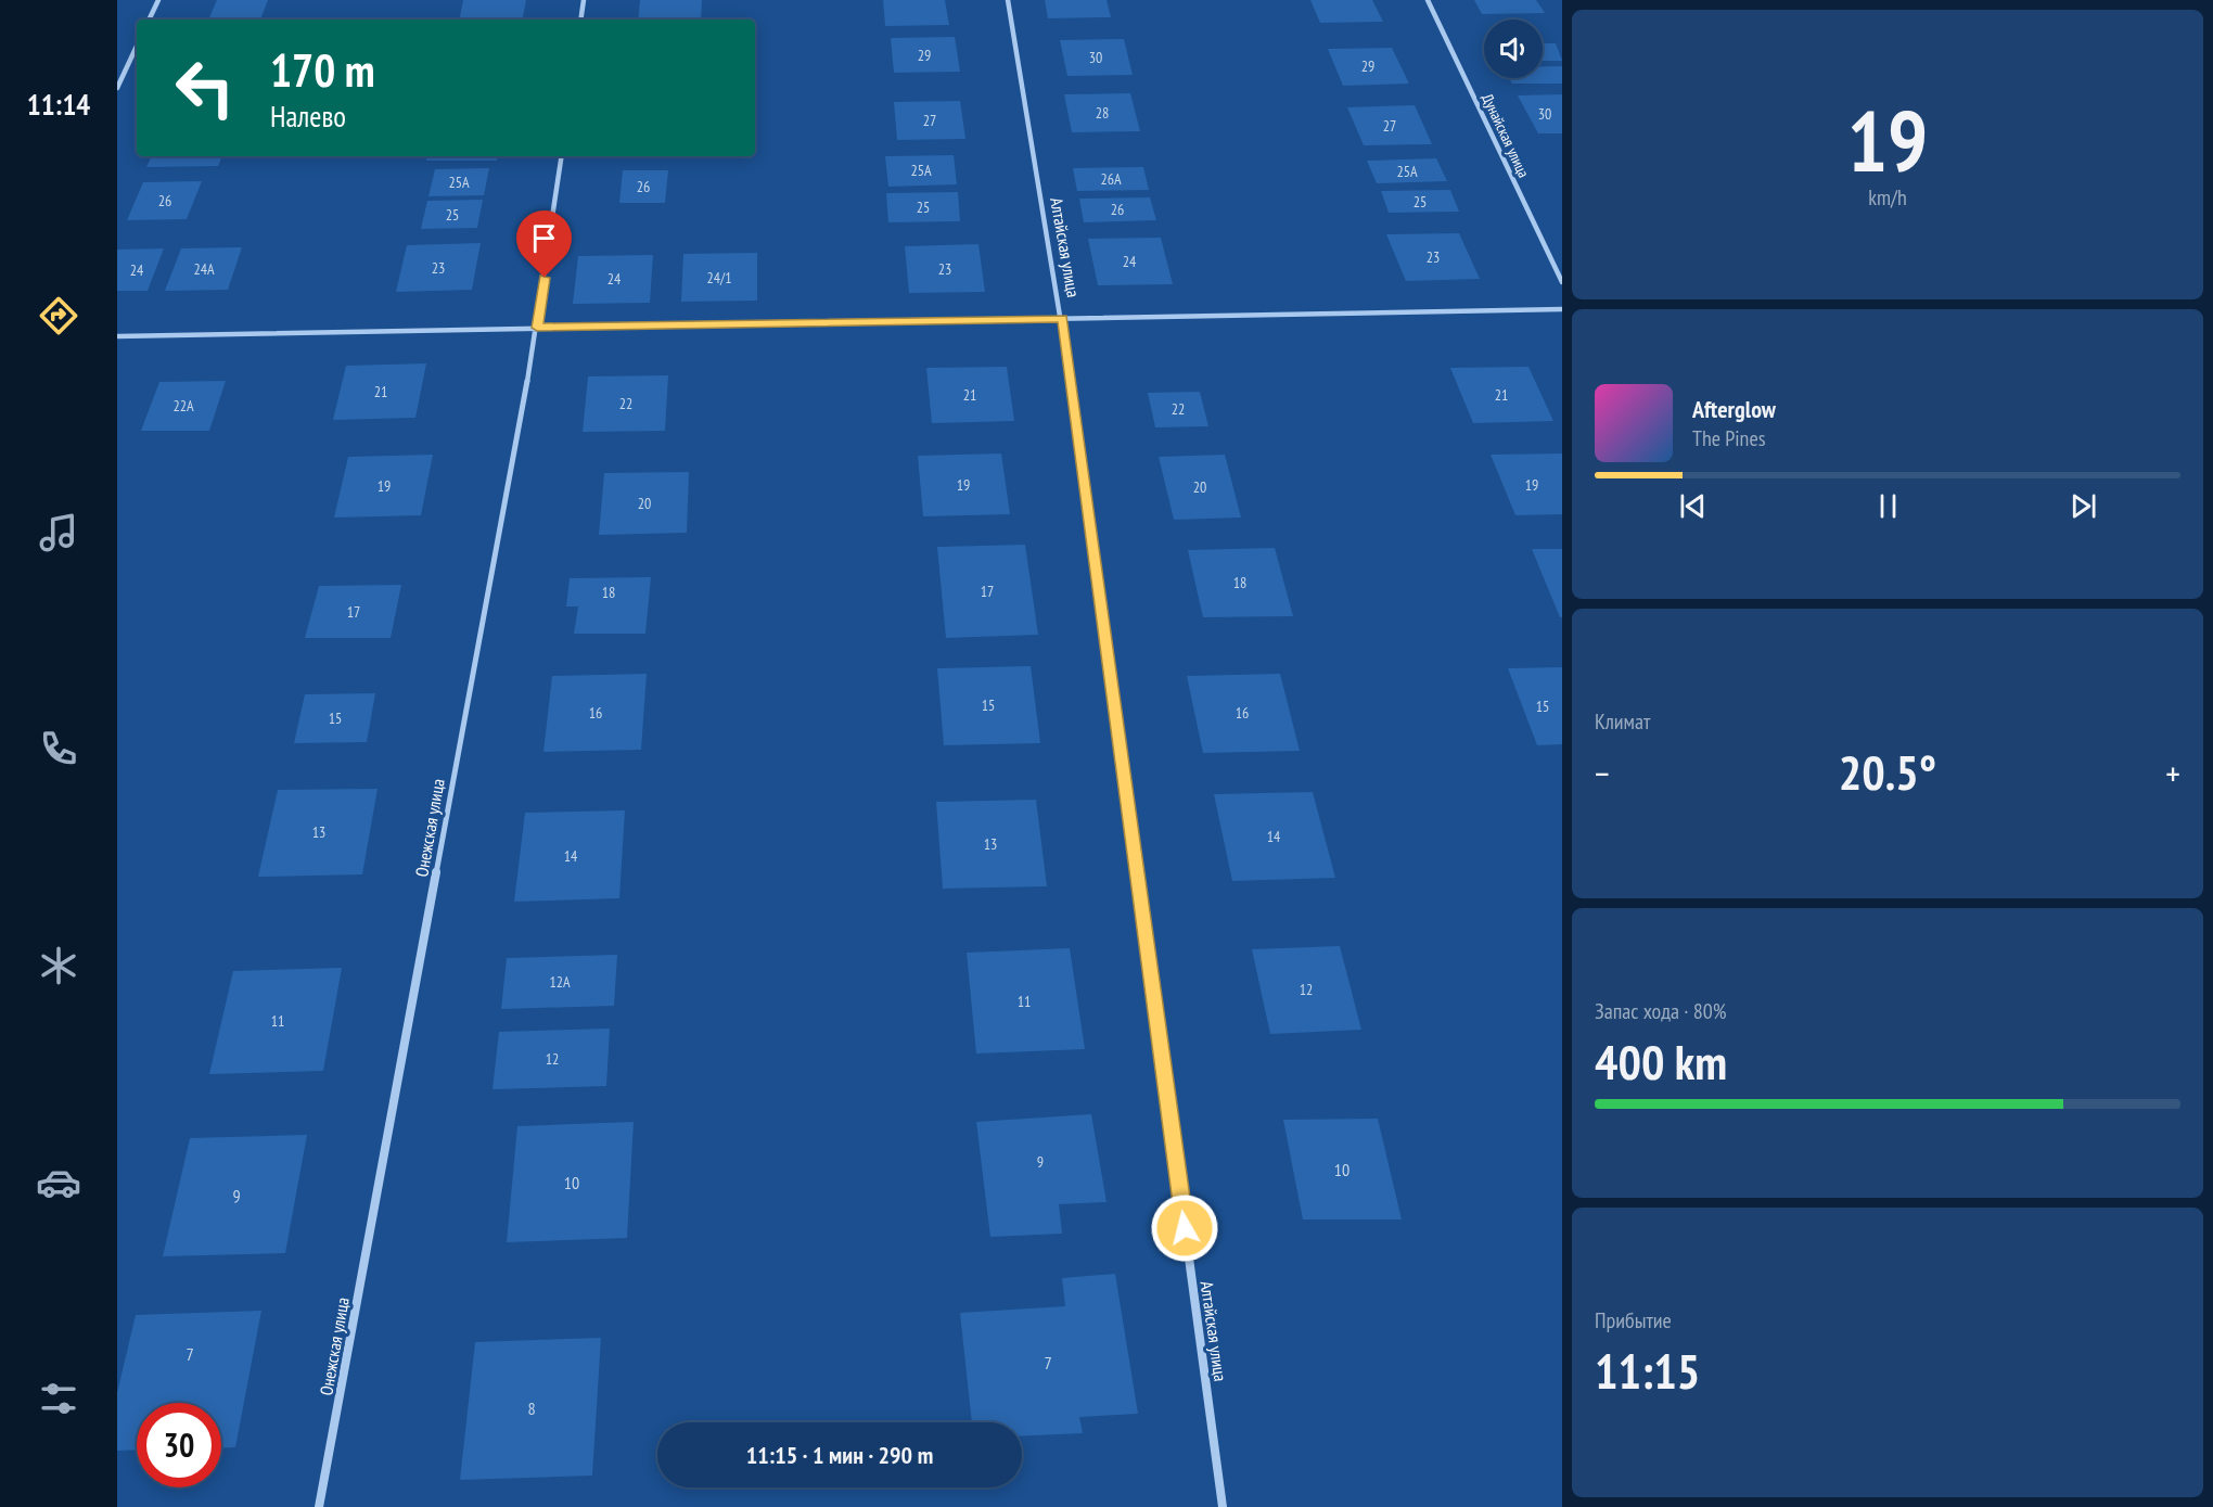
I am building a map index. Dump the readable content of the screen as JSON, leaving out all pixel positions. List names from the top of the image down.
{
  "streets": {
    "street": ["Дунайская улица", "Алтайская улица", "Онежская улица"]
  },
  "house_numbers": [
    "29",
    "30",
    "29",
    "28",
    "30",
    "27",
    "27",
    "25А",
    "25А",
    "26А",
    "25А",
    "26",
    "26",
    "25",
    "25",
    "26",
    "25",
    "23",
    "24",
    "23",
    "24А",
    "23",
    "24",
    "24/1",
    "24",
    "21",
    "21",
    "21",
    "22",
    "22А",
    "22",
    "19",
    "19",
    "19",
    "20",
    "20",
    "18",
    "17",
    "18",
    "17",
    "15",
    "15",
    "16",
    "16",
    "15",
    "13",
    "14",
    "13",
    "14",
    "12А",
    "12",
    "11",
    "11",
    "12",
    "9",
    "10",
    "10",
    "9",
    "7",
    "7",
    "8"
  ],
  "page": {
    "tabs": "11:14",
    "tile": [
      ["19", "km/h"],
      "Климат",
      ["Запас хода · 80%", "400 km"],
      ["Прибытие", "11:15"]
    ],
    "turn": ["170 m", "Налево"],
    "song": ["Afterglow", "The Pines"],
    "heat": ["−", "20.5°", "+"],
    "limit": "30",
    "trip": "11:15 · 1 мин · 290 m"
  }
}
